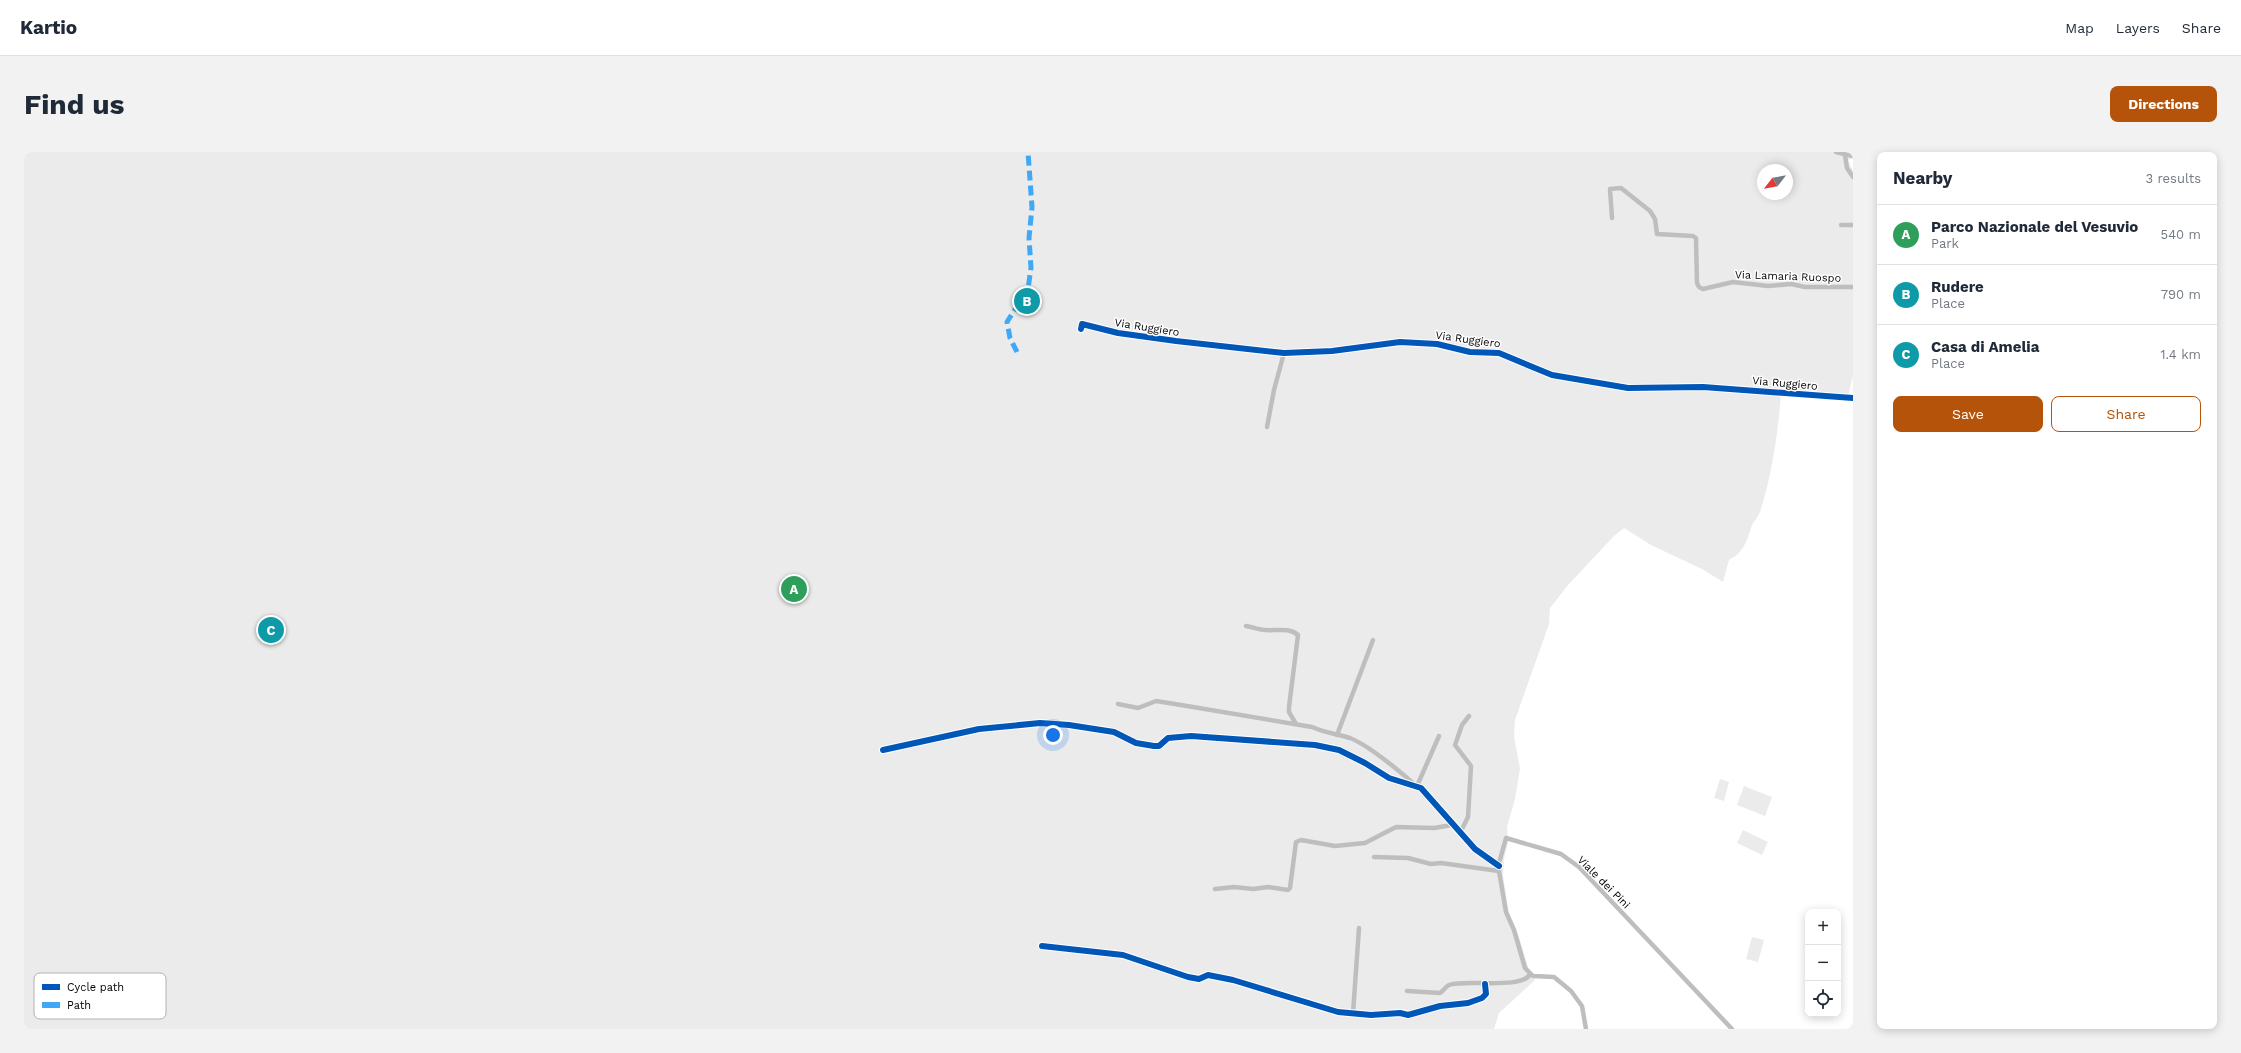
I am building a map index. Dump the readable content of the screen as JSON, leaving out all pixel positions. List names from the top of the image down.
{
  "streets": {
    "street": ["Via Lamaria Ruospo", "Via Ruggiero", "Viale dei Pini"]
  },
  "legend": ["Cycle path", "Path"],
  "north": "bottom left",
  "page": {
    "header": "Kartio",
    "nav": ["Map", "Layers", "Share"],
    "buttons": [
      "Directions",
      ["Save", "Share"]
    ],
    "title": "Find us",
    "heading": ["Nearby", "3 results"],
    "list": [
      {
        "mark": "A",
        "name": "Parco Nazionale del Vesuvio",
        "note": "Park",
        "value": "540 m"
      },
      {
        "mark": "B",
        "name": "Rudere",
        "note": "Place",
        "value": "790 m"
      },
      {
        "mark": "C",
        "name": "Casa di Amelia",
        "note": "Place",
        "value": "1.4 km"
      }
    ],
    "pins": ["B", "A", "C"],
    "map_buttons": ["+", "−"]
  }
}
